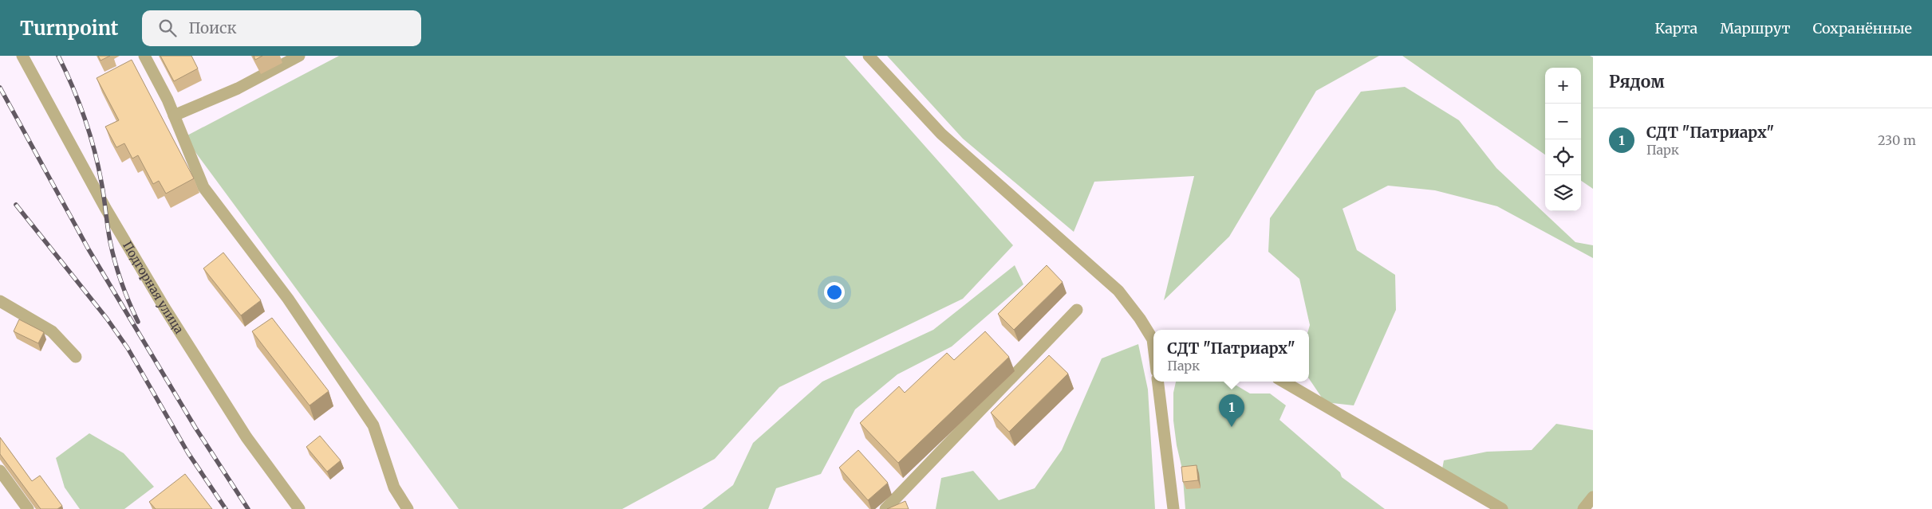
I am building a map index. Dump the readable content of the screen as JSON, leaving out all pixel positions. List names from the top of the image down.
{
  "streets": {
    "street": ["Подгорная улица"]
  },
  "page": {
    "header": "Turnpoint",
    "search": "Поиск",
    "nav": ["Карта", "Маршрут", "Сохранённые"],
    "heading": "Рядом",
    "map_buttons": ["+", "−"],
    "list": [
      {
        "mark": "1",
        "name": "СДТ \"Патриарх\"",
        "note": "Парк",
        "value": "230 m"
      }
    ],
    "popup": ["СДТ \"Патриарх\"", "Парк"],
    "pins": "1"
  }
}
